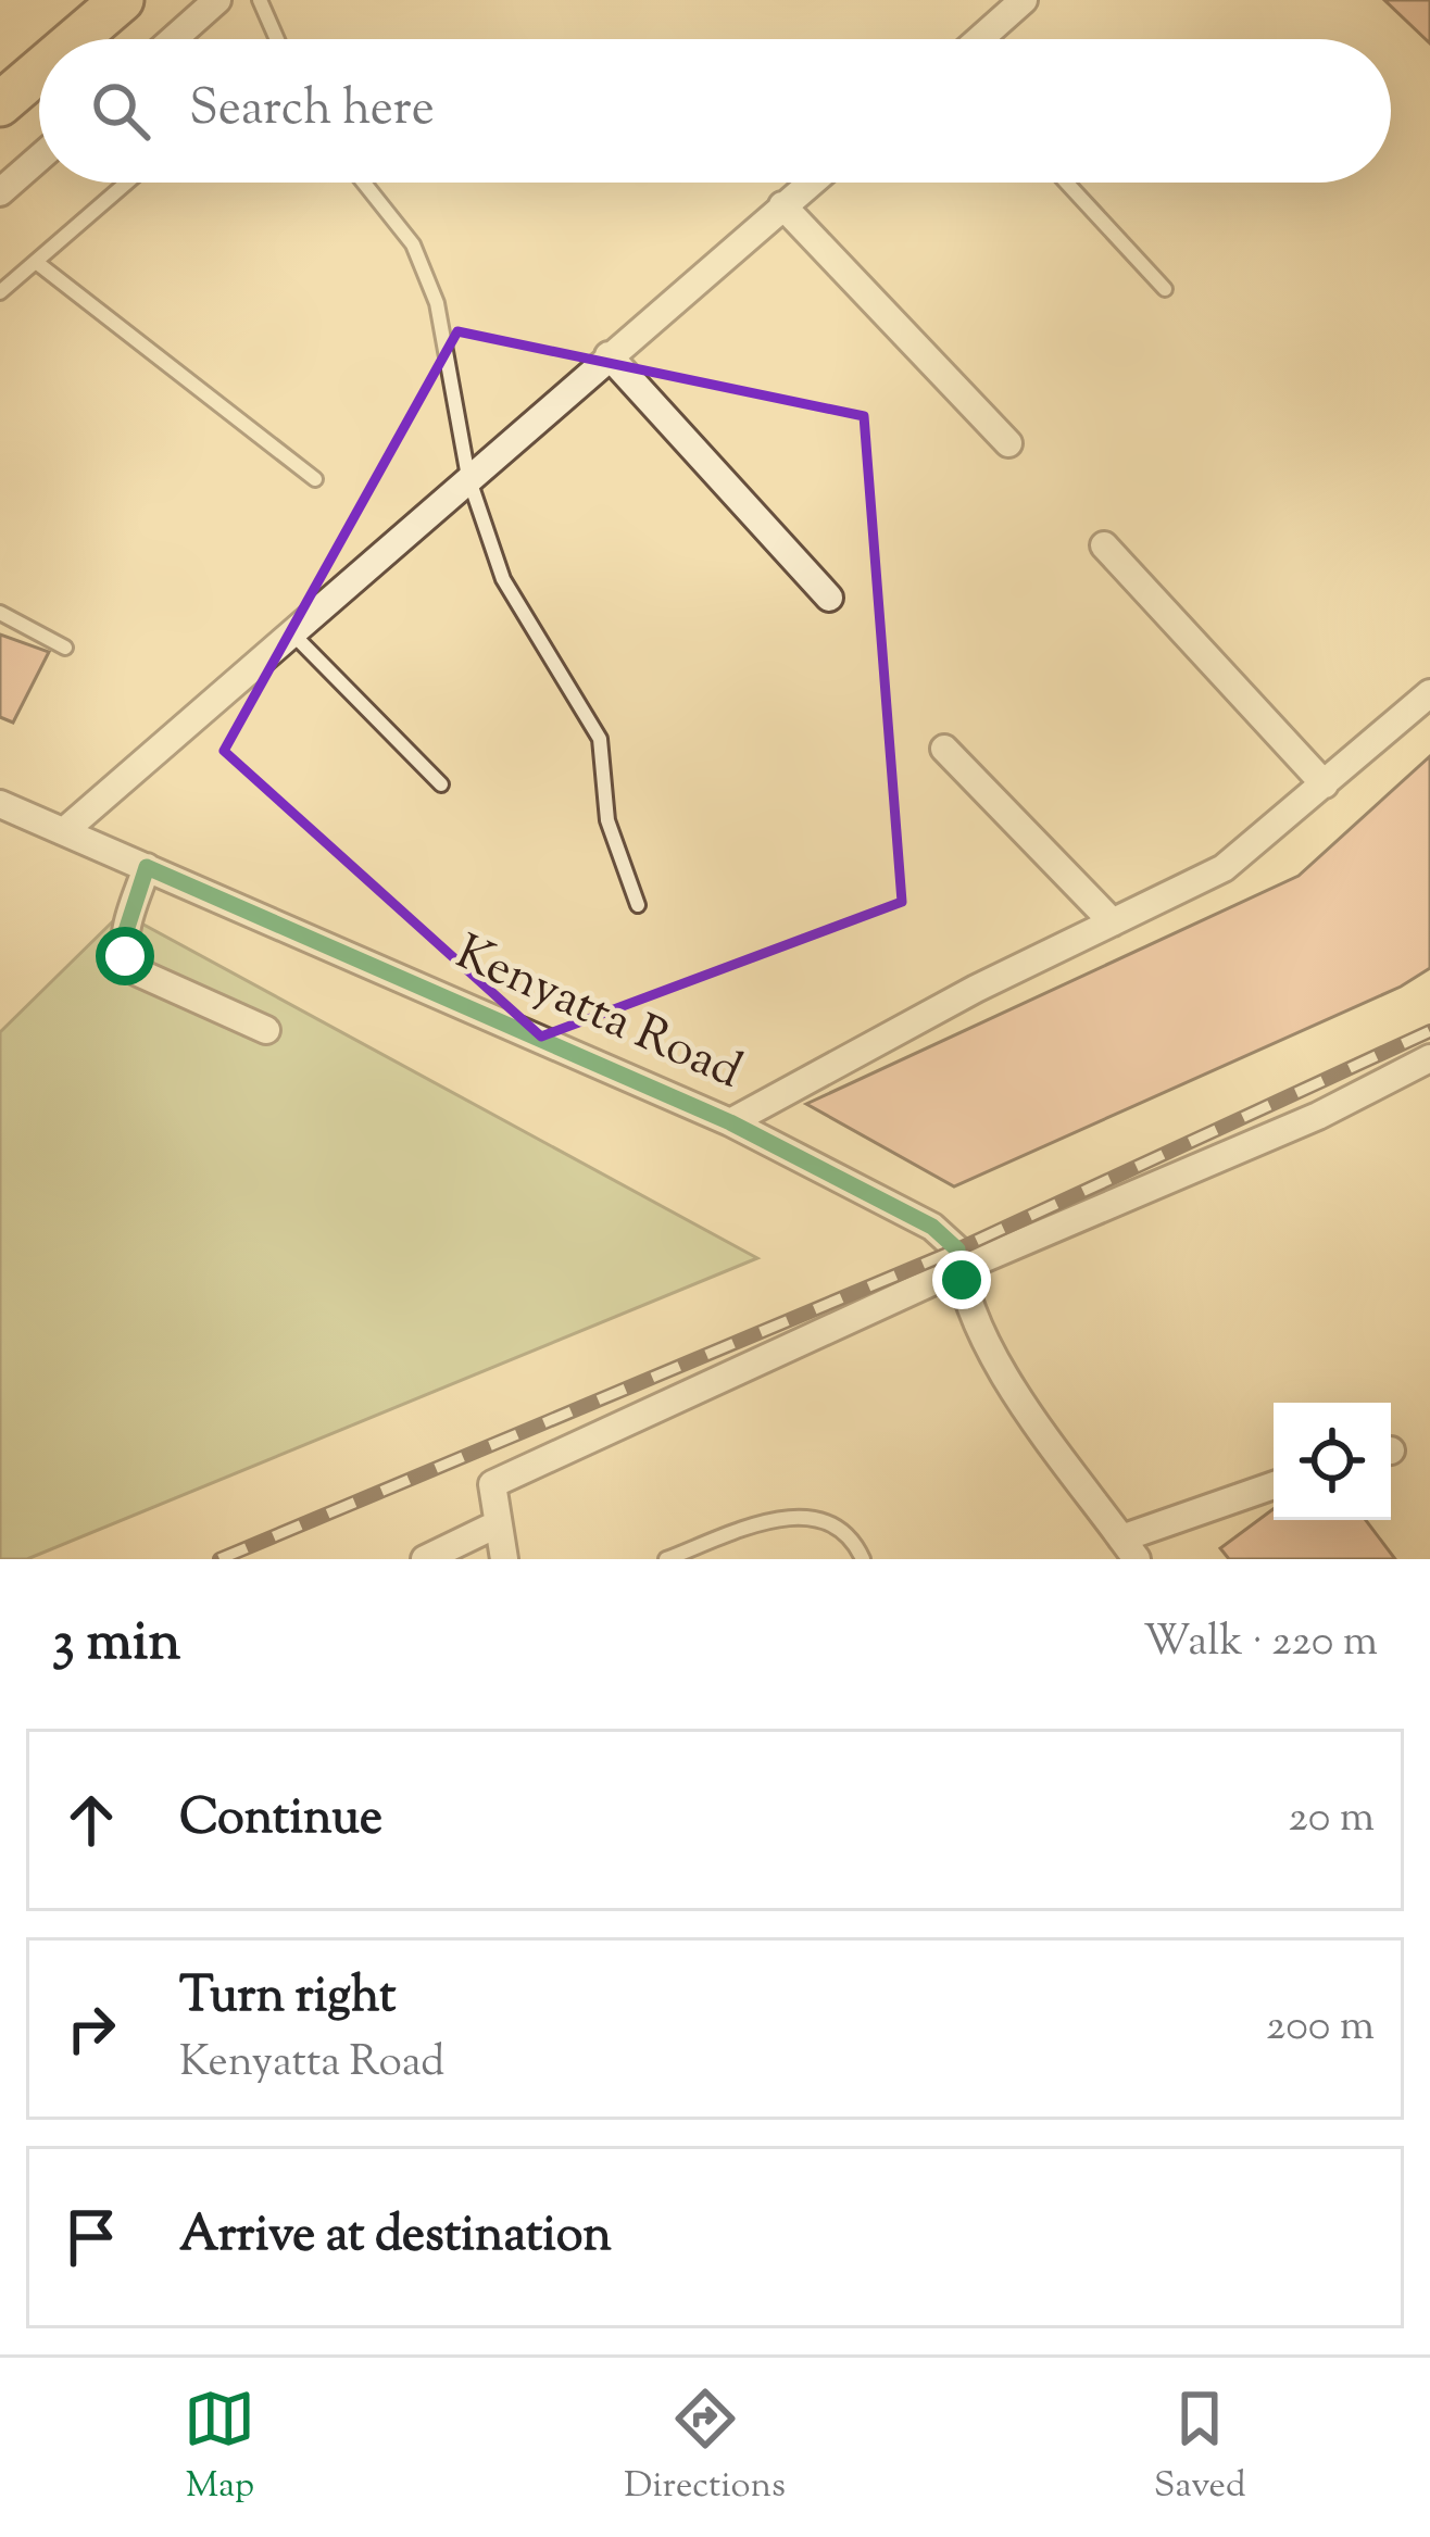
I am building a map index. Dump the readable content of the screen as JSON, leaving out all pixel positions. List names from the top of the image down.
{
  "streets": {
    "street": ["Kenyatta Road"]
  },
  "page": {
    "search": "Search here",
    "heading": ["3 min", "Walk · 220 m"],
    "list": [
      ["Continue", "20 m"],
      ["Turn right", "Kenyatta Road", "200 m"],
      "Arrive at destination"
    ],
    "nav": ["Map", "Directions", "Saved"]
  }
}
